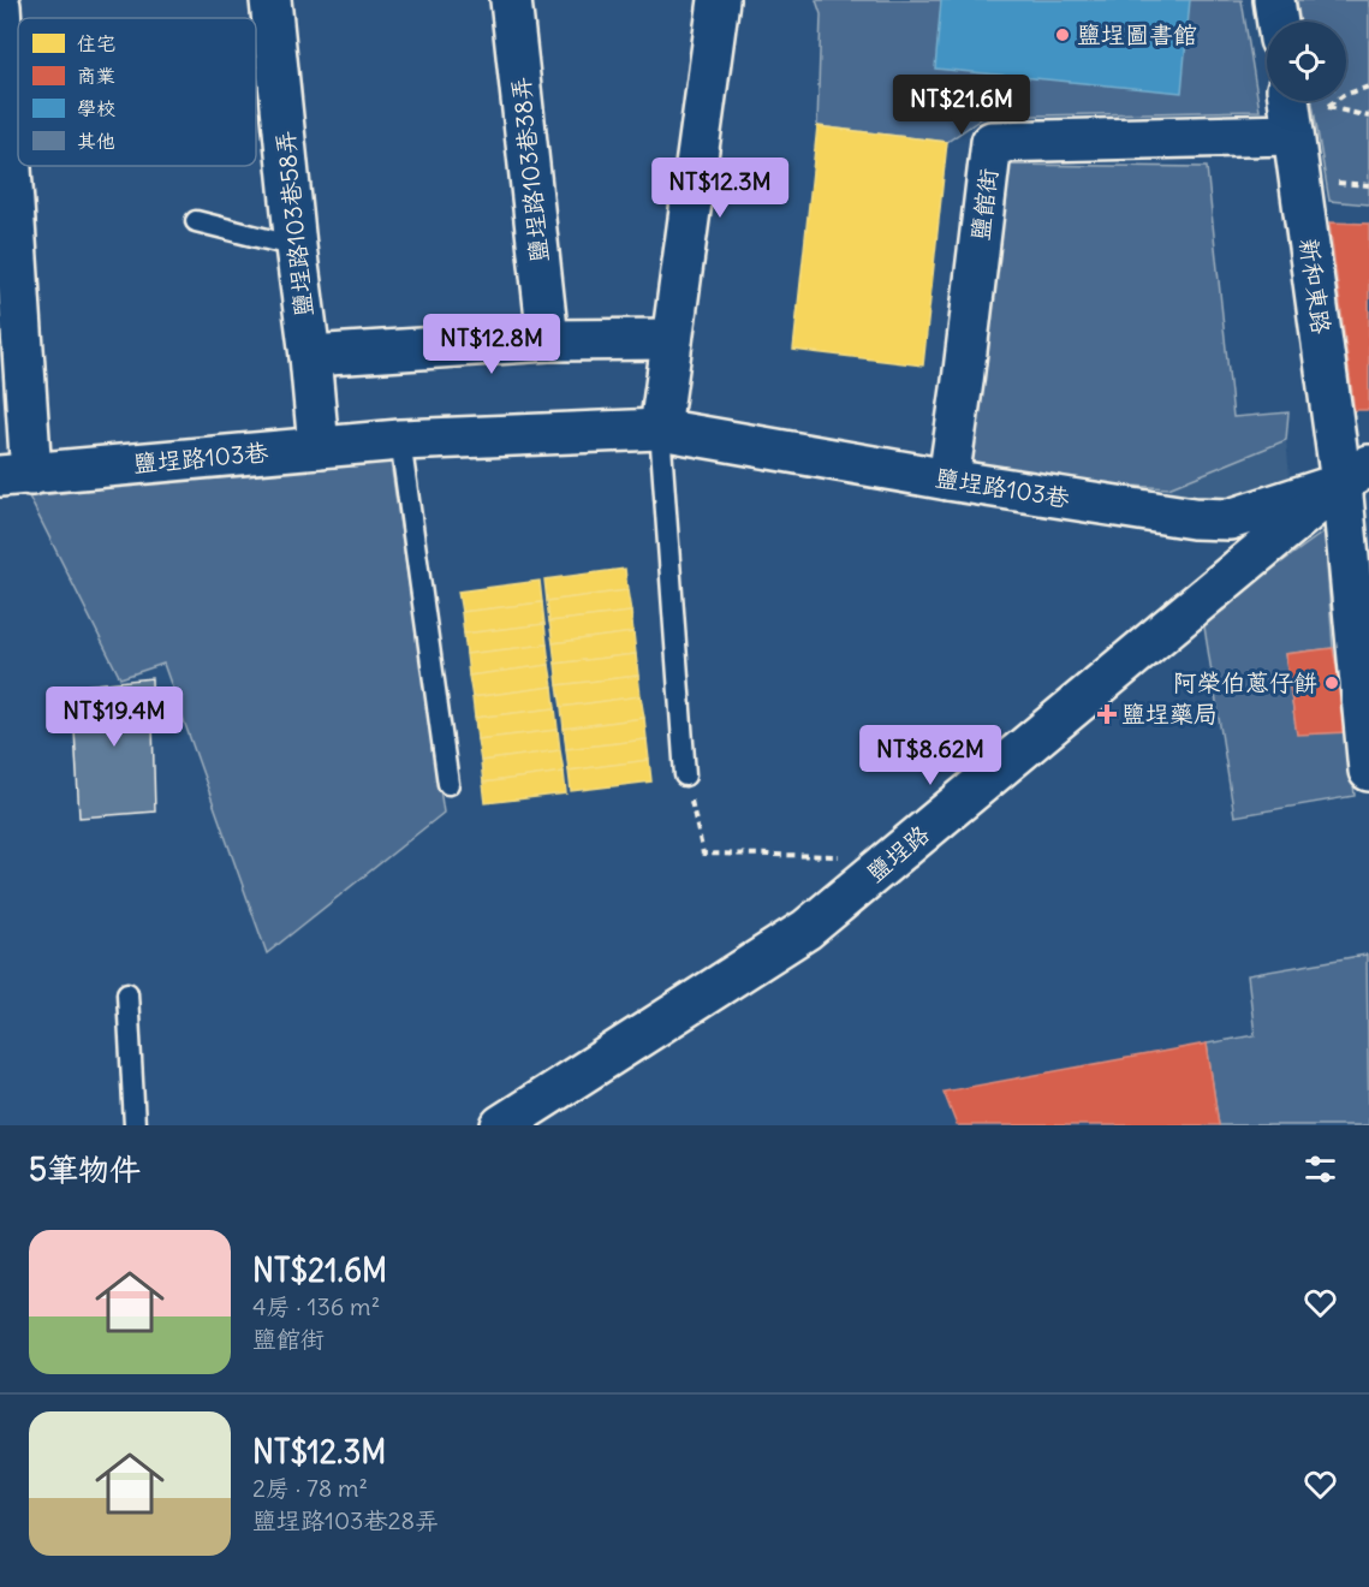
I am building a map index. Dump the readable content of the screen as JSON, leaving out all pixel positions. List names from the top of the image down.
{
  "streets": {
    "street": [
      "鹽埕路103巷38弄",
      "鹽館街",
      "鹽埕路103巷58弄",
      "新和東路",
      "鹽埕路103巷",
      "鹽埕路"
    ]
  },
  "crossings": [
    ["鹽館街", "新和東路"],
    ["鹽館街", "鹽埕路103巷"],
    ["鹽埕路103巷58弄", "鹽埕路103巷"],
    ["新和東路", "鹽埕路103巷"],
    ["新和東路", "鹽埕路"],
    ["鹽埕路103巷", "鹽埕路"]
  ],
  "places": {
    "other": ["鹽埕圖書館", "阿榮伯蔥仔餅"],
    "health": ["鹽埕藥局"]
  },
  "legend": [
    "住宅",
    "商業",
    "學校",
    "其他"
  ],
  "page": {
    "price": [
      "NT$21.6M",
      "NT$12.3M",
      "NT$12.8M",
      "NT$19.4M",
      "NT$8.62M"
    ],
    "heading": "5筆物件",
    "list": [
      {
        "name": "NT$21.6M",
        "note": "4房 · 136 m² · 鹽館街"
      },
      {
        "name": "NT$12.3M",
        "note": "2房 · 78 m² · 鹽埕路103巷28弄"
      }
    ]
  }
}
